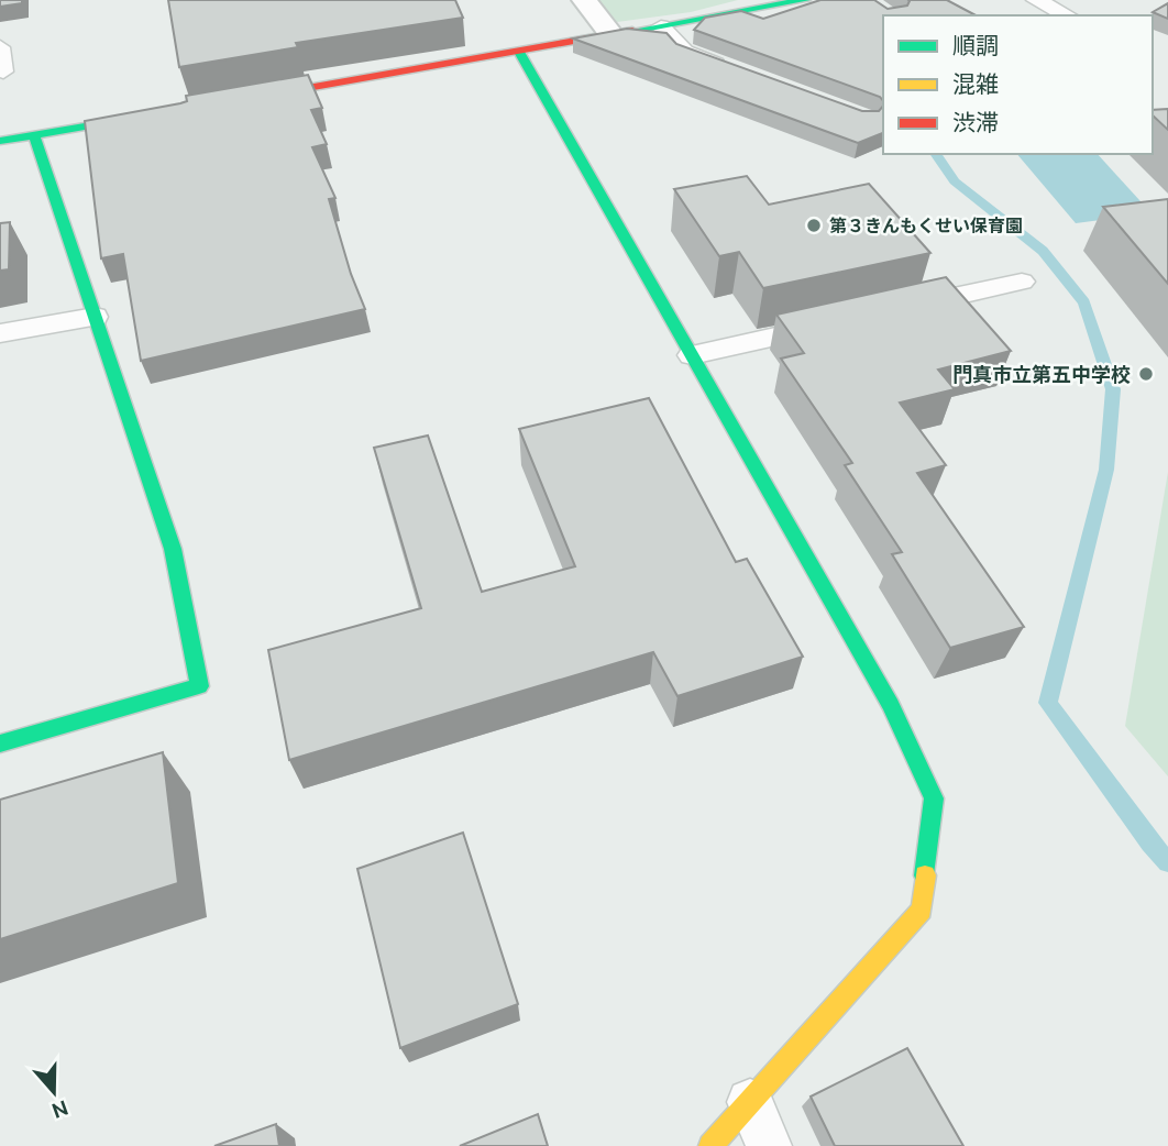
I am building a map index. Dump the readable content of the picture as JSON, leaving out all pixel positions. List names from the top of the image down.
{
  "places": ["第３きんもくせい保育園", "門真市立第五中学校"],
  "legend": ["順調", "混雑", "渋滞"],
  "north": "bottom"
}
